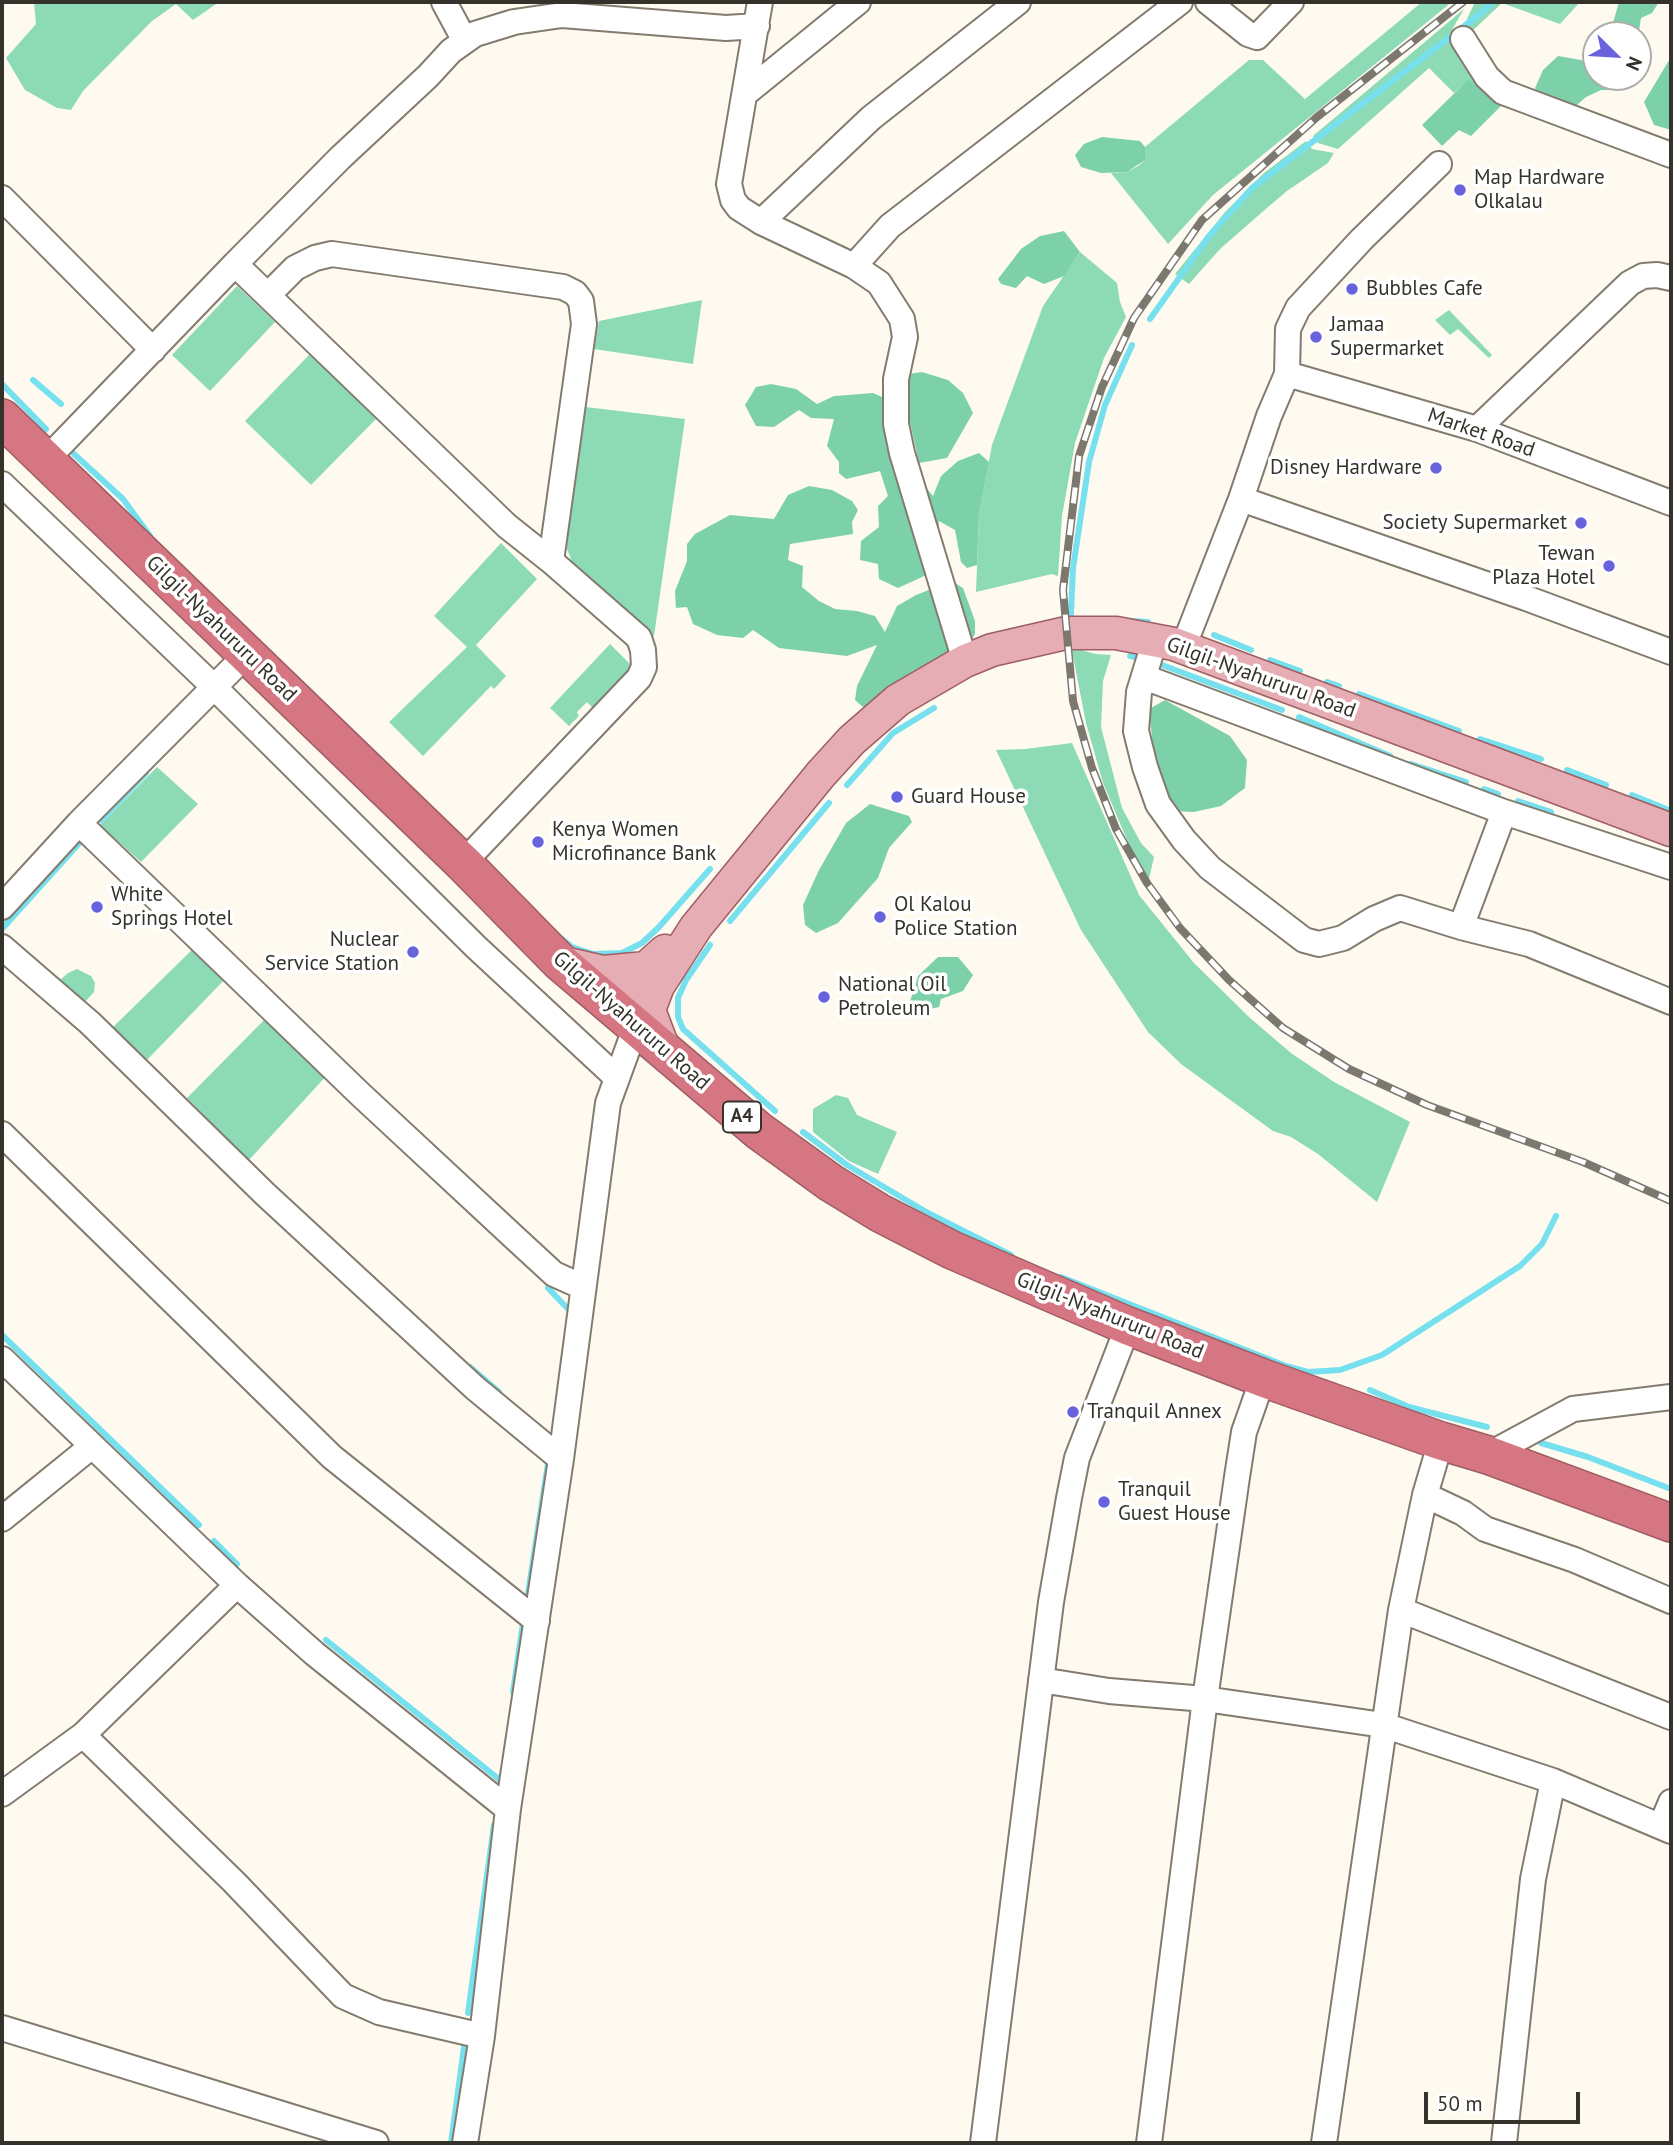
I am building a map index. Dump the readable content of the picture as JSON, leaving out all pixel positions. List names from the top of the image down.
{
  "streets": {
    "highway": ["Gilgil-Nyahururu Road", "A4"],
    "street": ["Market Road"]
  },
  "places": [
    "Map Hardware Olkalau",
    "Bubbles Cafe",
    "Jamaa Supermarket",
    "Disney Hardware",
    "Society Supermarket",
    "Tewan Plaza Hotel",
    "Guard House",
    "Kenya Women Microfinance Bank",
    "White Springs Hotel",
    "Ol Kalou Police Station",
    "Nuclear Service Station",
    "National Oil Petroleum",
    "Tranquil Annex",
    "Tranquil Guest House"
  ],
  "scale_bar": "50 m",
  "north": "bottom right"
}
